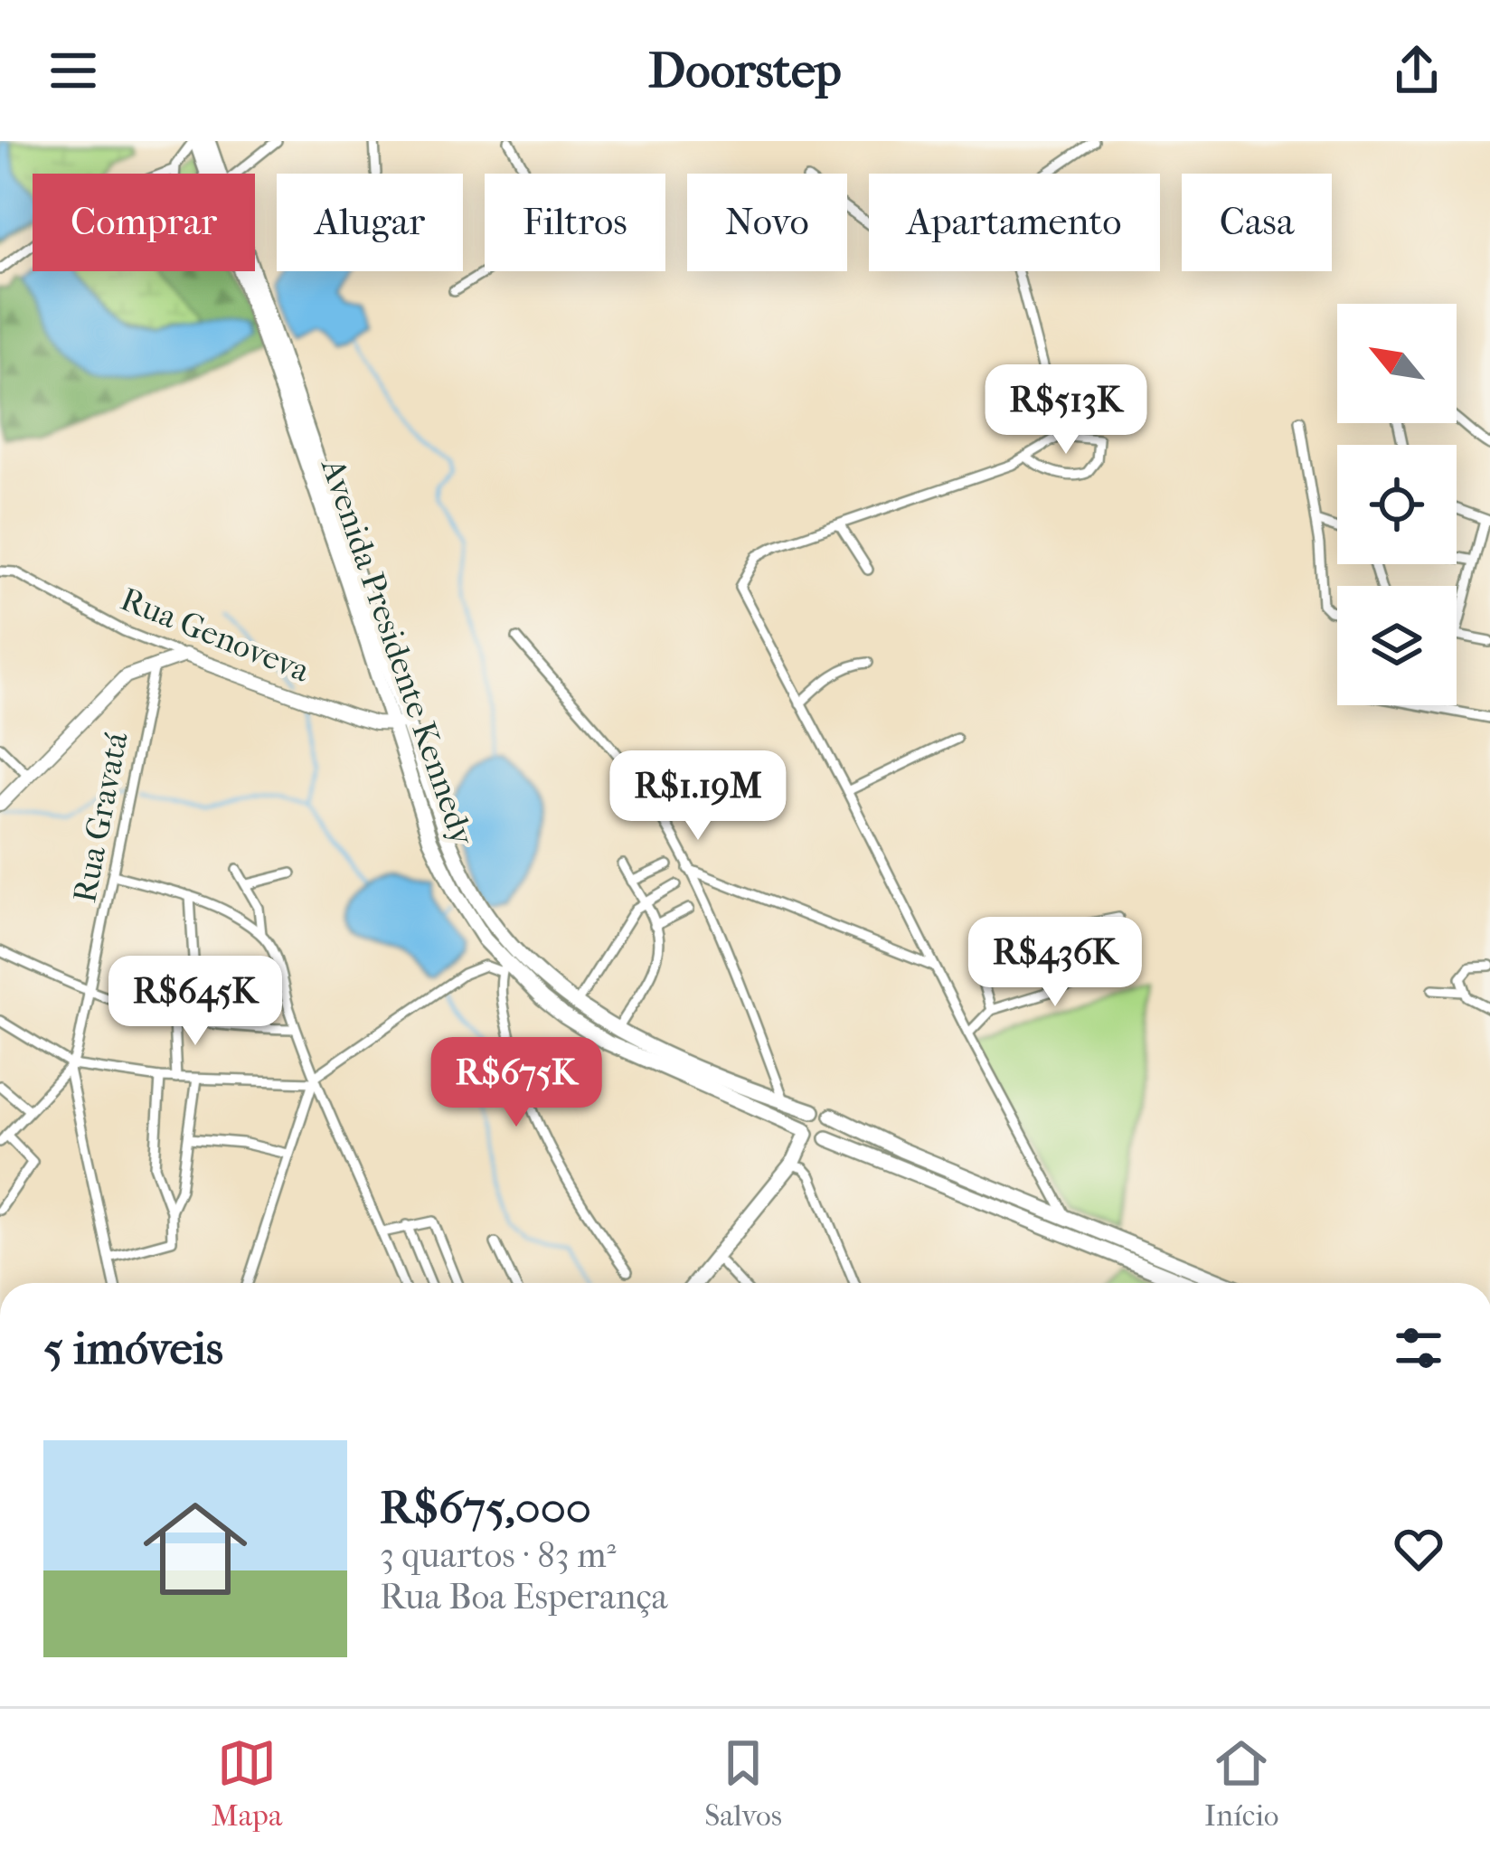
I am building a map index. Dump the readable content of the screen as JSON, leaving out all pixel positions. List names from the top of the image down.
{
  "streets": {
    "main road": ["Avenida Presidente Kennedy"],
    "street": ["Rua Genoveva", "Rua Gravatá"]
  },
  "crossings": [
    ["Rua Genoveva", "Avenida Presidente Kennedy"]
  ],
  "north": "top left",
  "page": {
    "header": "Doorstep",
    "chip": [
      "Comprar",
      "Alugar",
      "Filtros",
      "Novo",
      "Apartamento",
      "Casa"
    ],
    "price": [
      "R$513K",
      "R$1.19M",
      "R$436K",
      "R$645K",
      "R$675K"
    ],
    "heading": "5 imóveis",
    "list": [
      {
        "name": "R$675,000",
        "note": "3 quartos · 83 m² · Rua Boa Esperança"
      }
    ],
    "tabs": ["Mapa", "Salvos", "Início"]
  }
}
